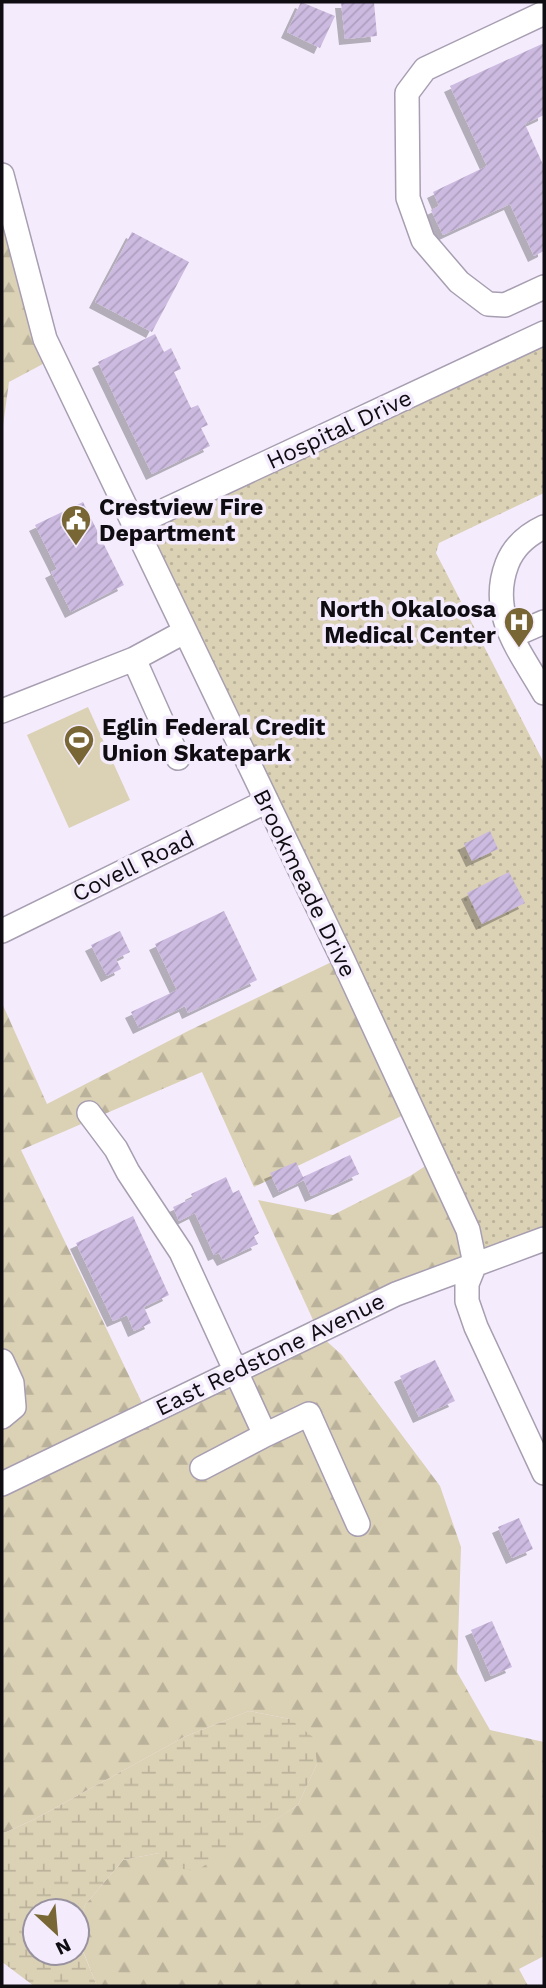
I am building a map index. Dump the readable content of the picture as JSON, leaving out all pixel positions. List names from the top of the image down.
{
  "streets": {
    "street": [
      "Hospital Drive",
      "Covell Road",
      "Brookmeade Drive",
      "East Redstone Avenue"
    ]
  },
  "crossings": [
    ["Hospital Drive", "Brookmeade Drive"],
    ["Covell Road", "Brookmeade Drive"],
    ["Brookmeade Drive", "East Redstone Avenue"]
  ],
  "places": {
    "public building": ["Crestview Fire Department"],
    "hospital": ["North Okaloosa Medical Center"],
    "sports": ["Eglin Federal Credit Union Skatepark"]
  },
  "north": "bottom right"
}
